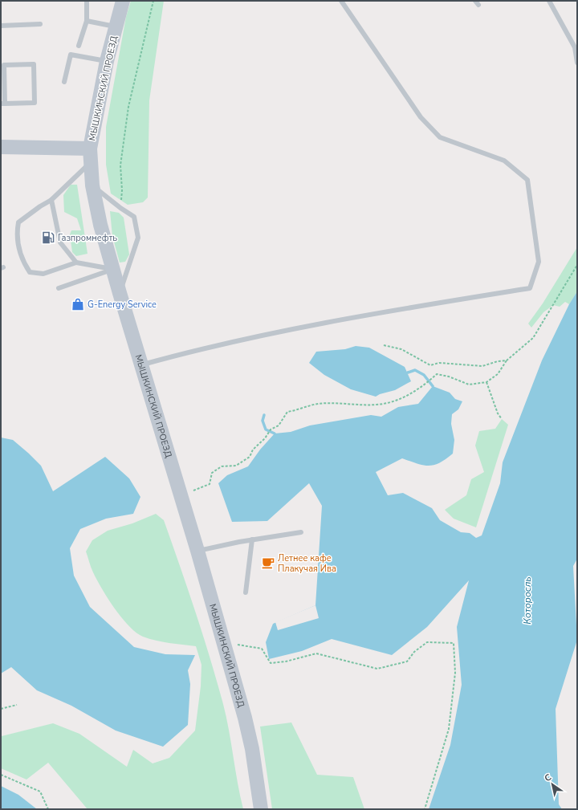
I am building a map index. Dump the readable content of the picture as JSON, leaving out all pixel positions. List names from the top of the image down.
{
  "streets": {
    "main road": ["МЫШКИНСКИЙ ПРОЕЗД"]
  },
  "water": ["Которосль"],
  "places": {
    "fuel station": ["Газпромнефть"],
    "shop": ["G-Energy Service"],
    "cafe": ["Летнее кафе Плакучая Ива"]
  },
  "north": "top left"
}
